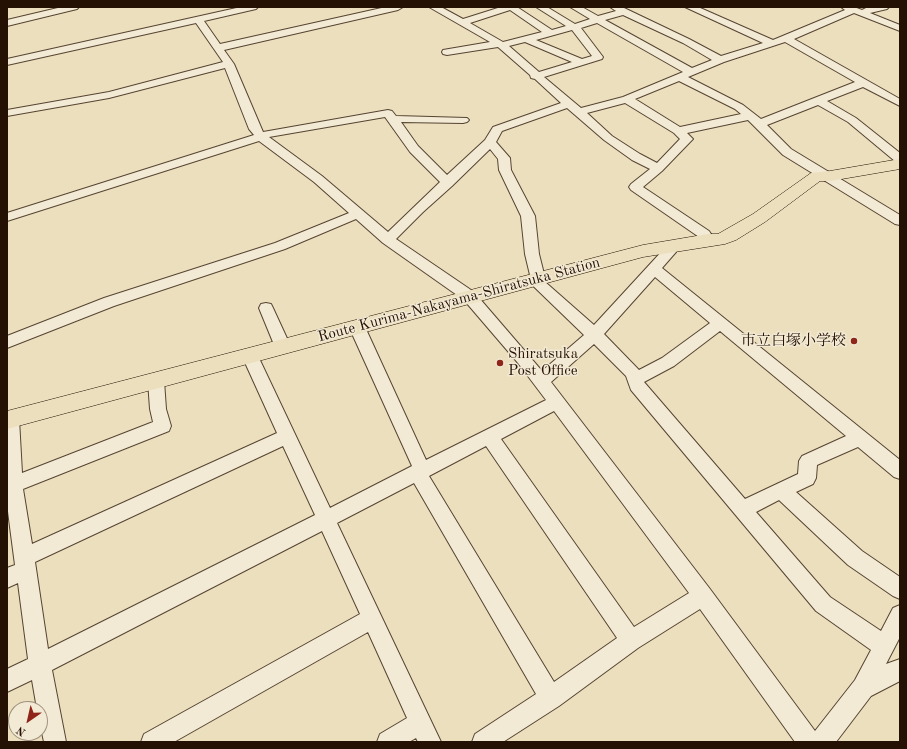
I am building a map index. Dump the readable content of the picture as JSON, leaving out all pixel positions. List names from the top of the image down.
{
  "streets": {
    "main road": ["Route Kurima-Nakayama-Shiratsuka Station"]
  },
  "places": ["市立白塚小学校", "Shiratsuka Post Office"],
  "north": "bottom left"
}
